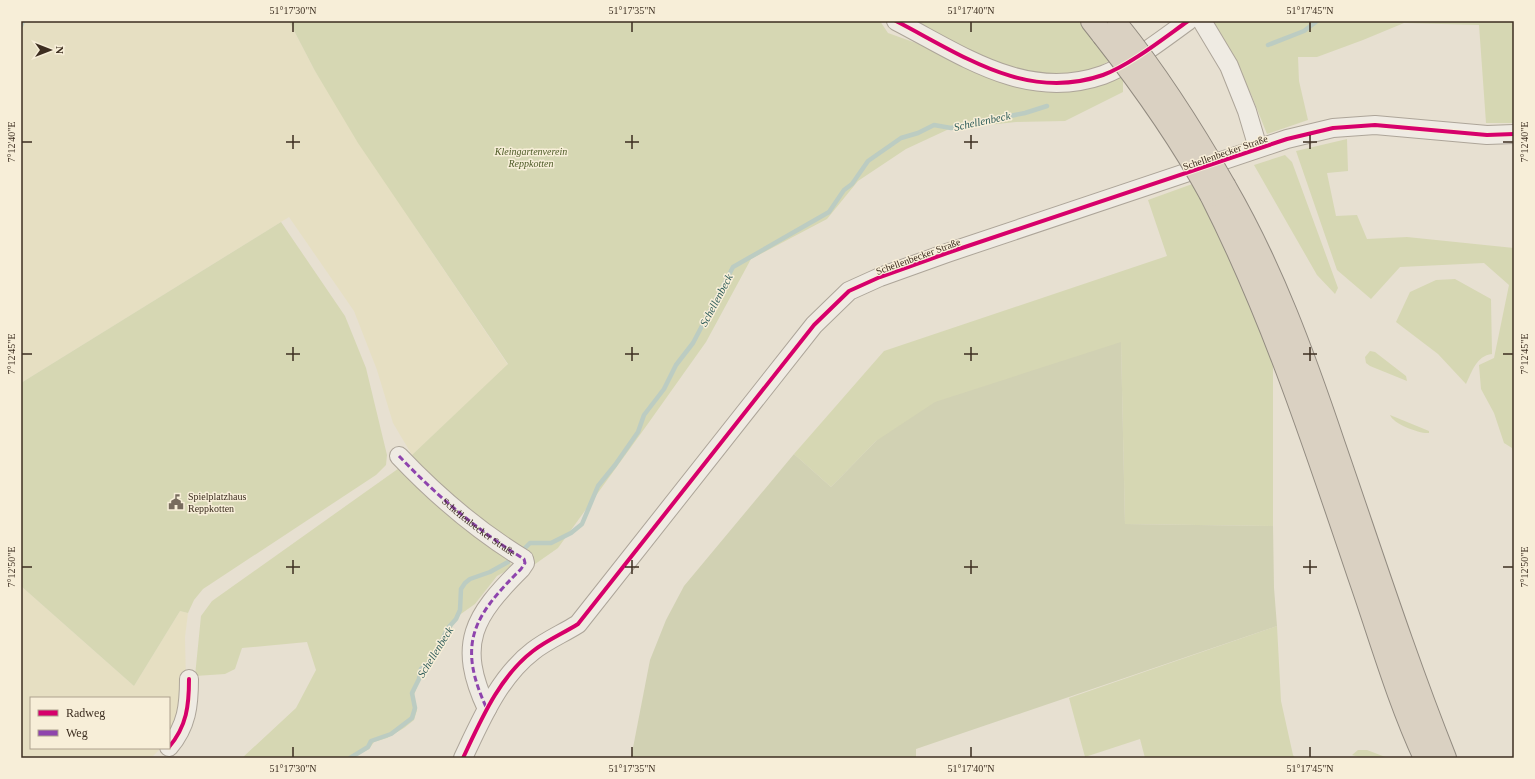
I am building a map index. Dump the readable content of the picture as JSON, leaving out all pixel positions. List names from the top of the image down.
{
  "streets": {
    "street": ["Schellenbecker Straße"]
  },
  "water": ["Schellenbeck"],
  "parks": ["Kleingartenverein Reppkotten"],
  "places": {
    "public building": ["Spielplatzhaus Reppkotten"]
  },
  "legend": ["Radweg", "Weg"],
  "north": "right",
  "coordinates": [
    "51°17'30\"N",
    "51°17'35\"N",
    "51°17'40\"N",
    "51°17'45\"N",
    "7°12'40\"E",
    "7°12'45\"E",
    "7°12'50\"E"
  ]
}
